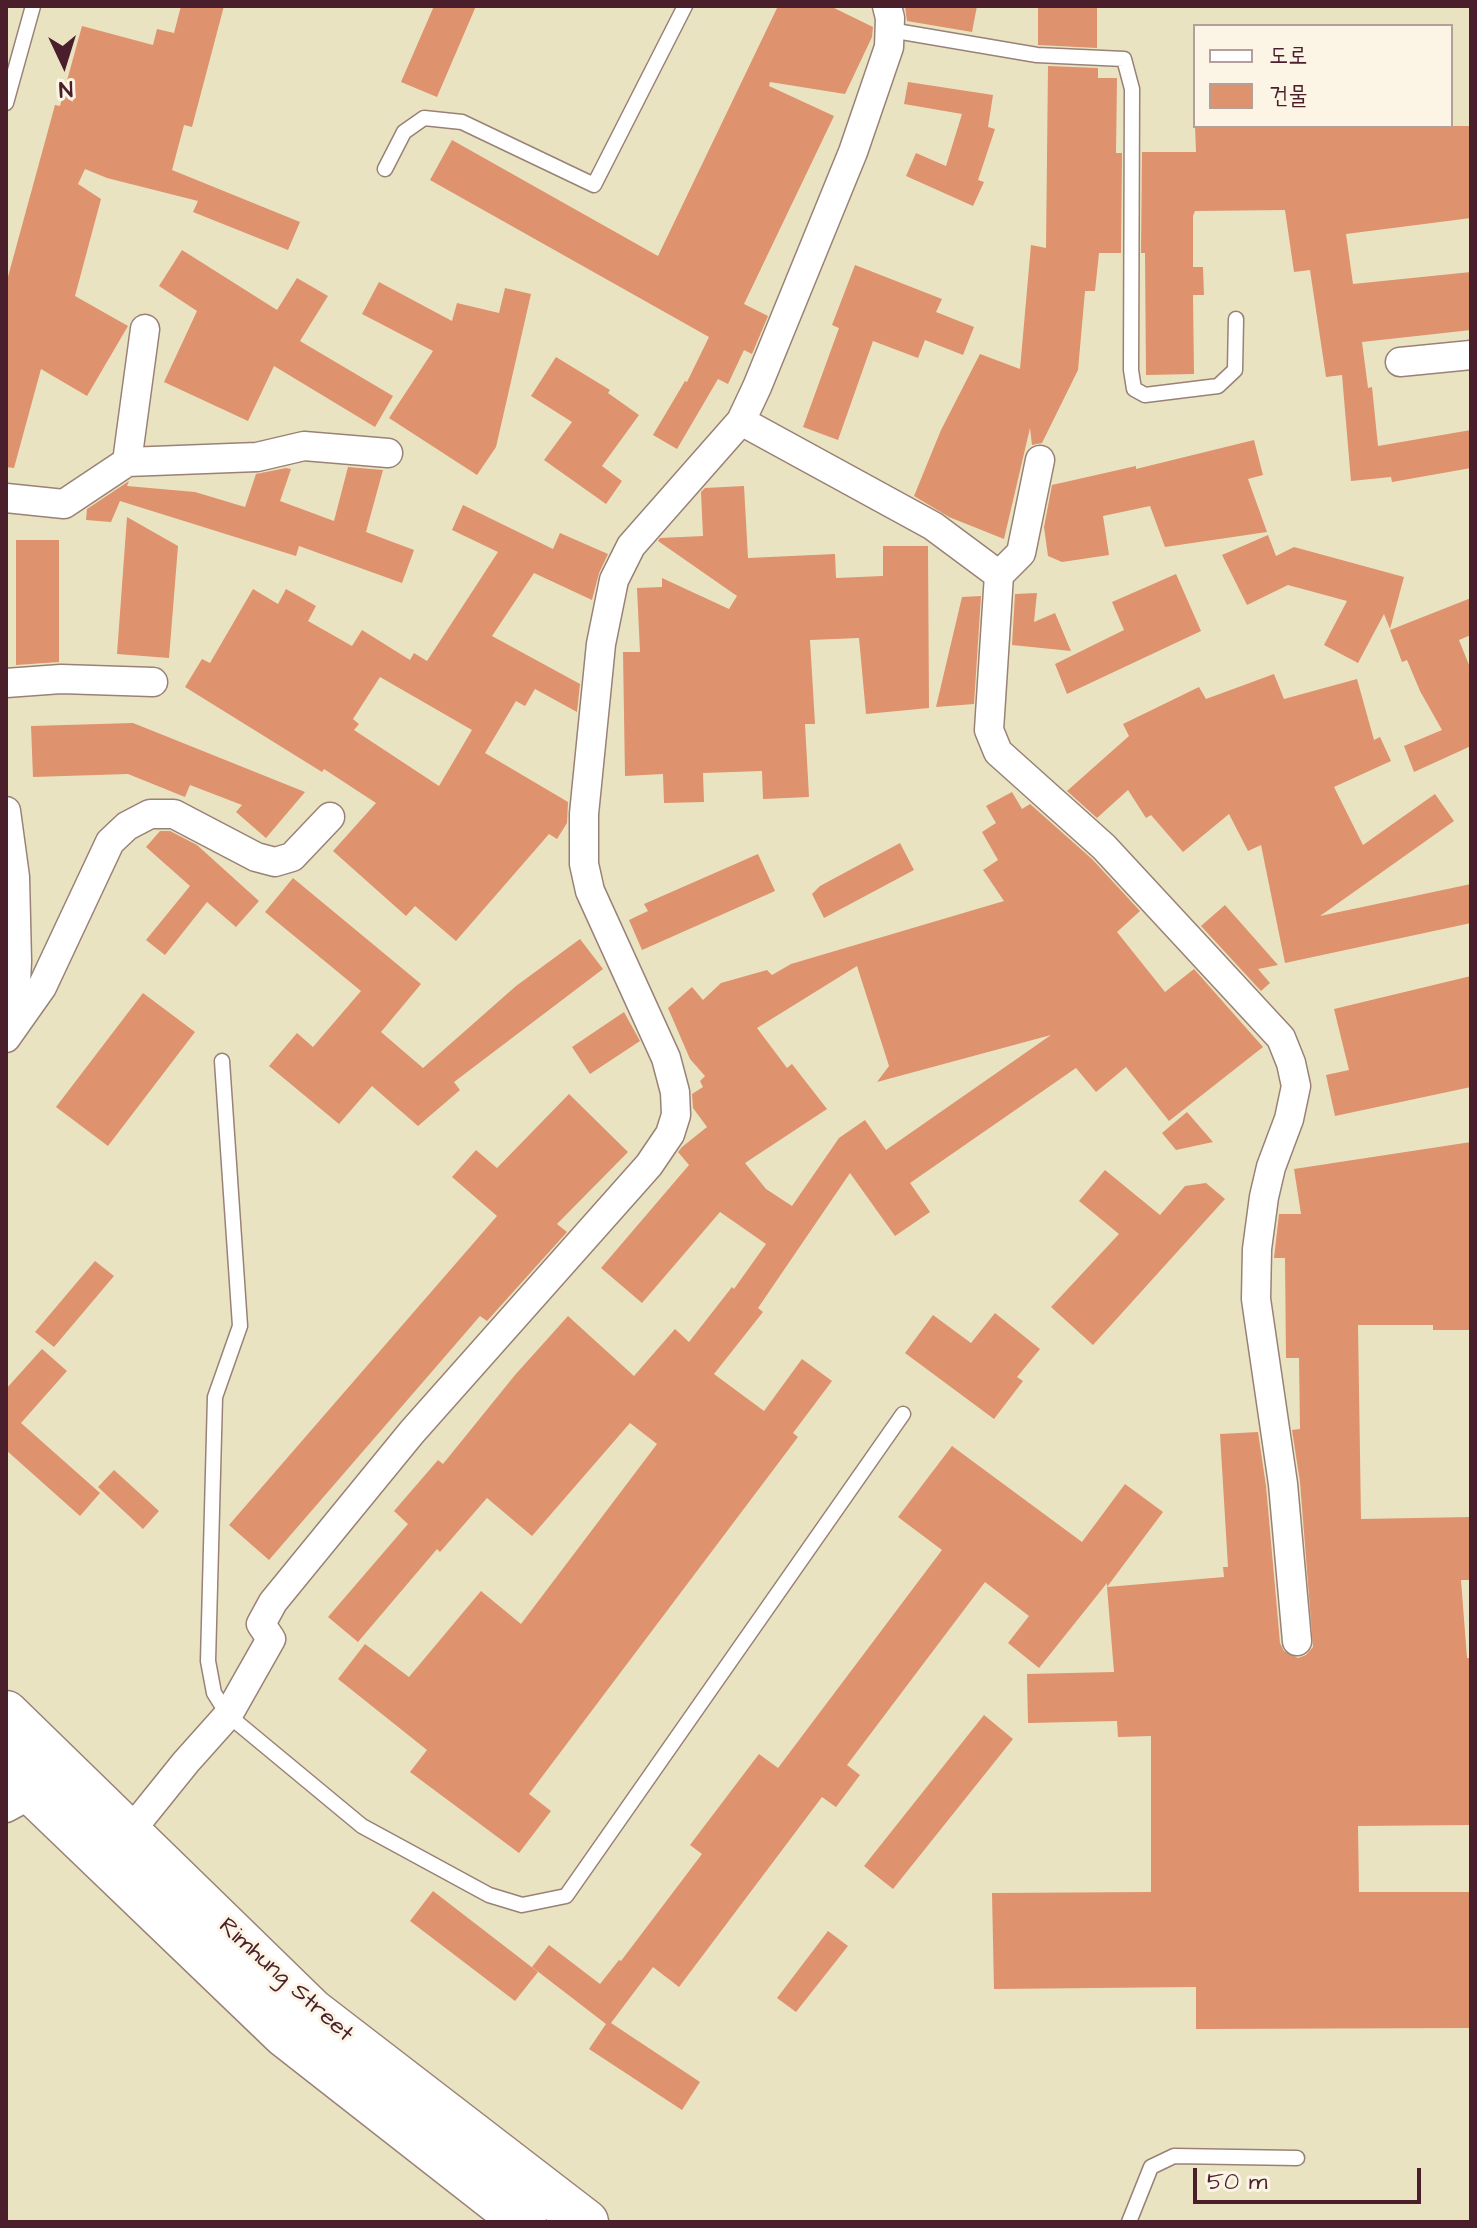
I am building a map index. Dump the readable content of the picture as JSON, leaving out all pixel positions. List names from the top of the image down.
{
  "streets": {
    "main road": ["Rimhung Street"]
  },
  "legend": ["도로", "건물"],
  "scale_bar": "50 m",
  "north": "bottom"
}
